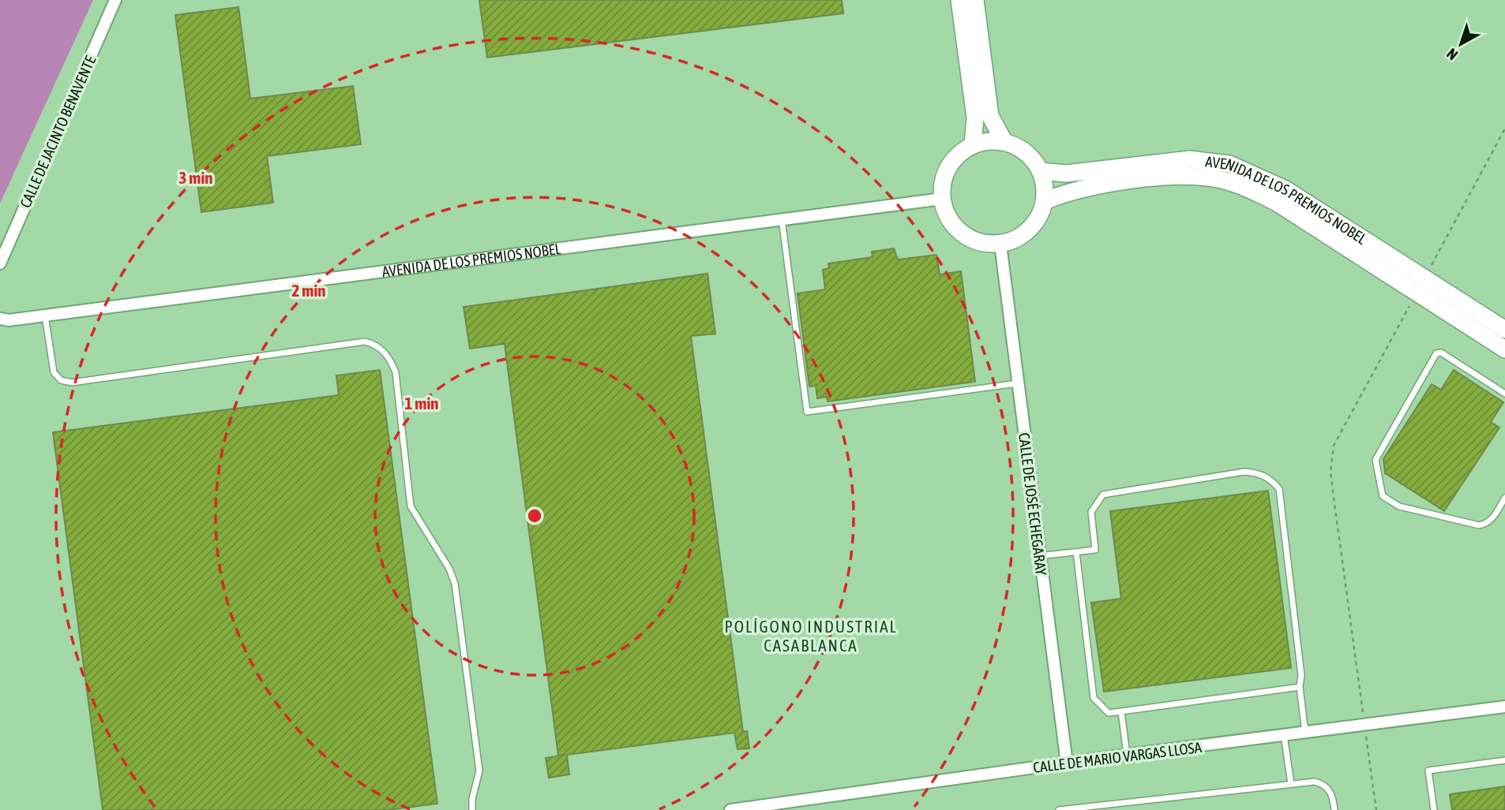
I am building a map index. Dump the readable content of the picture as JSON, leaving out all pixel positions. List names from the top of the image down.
{
  "streets": {
    "street": [
      "CALLE DE JACINTO BENAVENTE",
      "AVENIDA DE LOS PREMIOS NOBEL",
      "CALLE DE JOSÉ ECHEGARAY",
      "CALLE DE MARIO VARGAS LLOSA"
    ]
  },
  "crossings": [
    ["AVENIDA DE LOS PREMIOS NOBEL", "CALLE DE JOSÉ ECHEGARAY"],
    ["CALLE DE JOSÉ ECHEGARAY", "CALLE DE MARIO VARGAS LLOSA"]
  ],
  "districts": ["POLÍGONO INDUSTRIAL CASABLANCA"],
  "north": "bottom left",
  "rings": ["3 min", "2 min", "1 min"]
}
